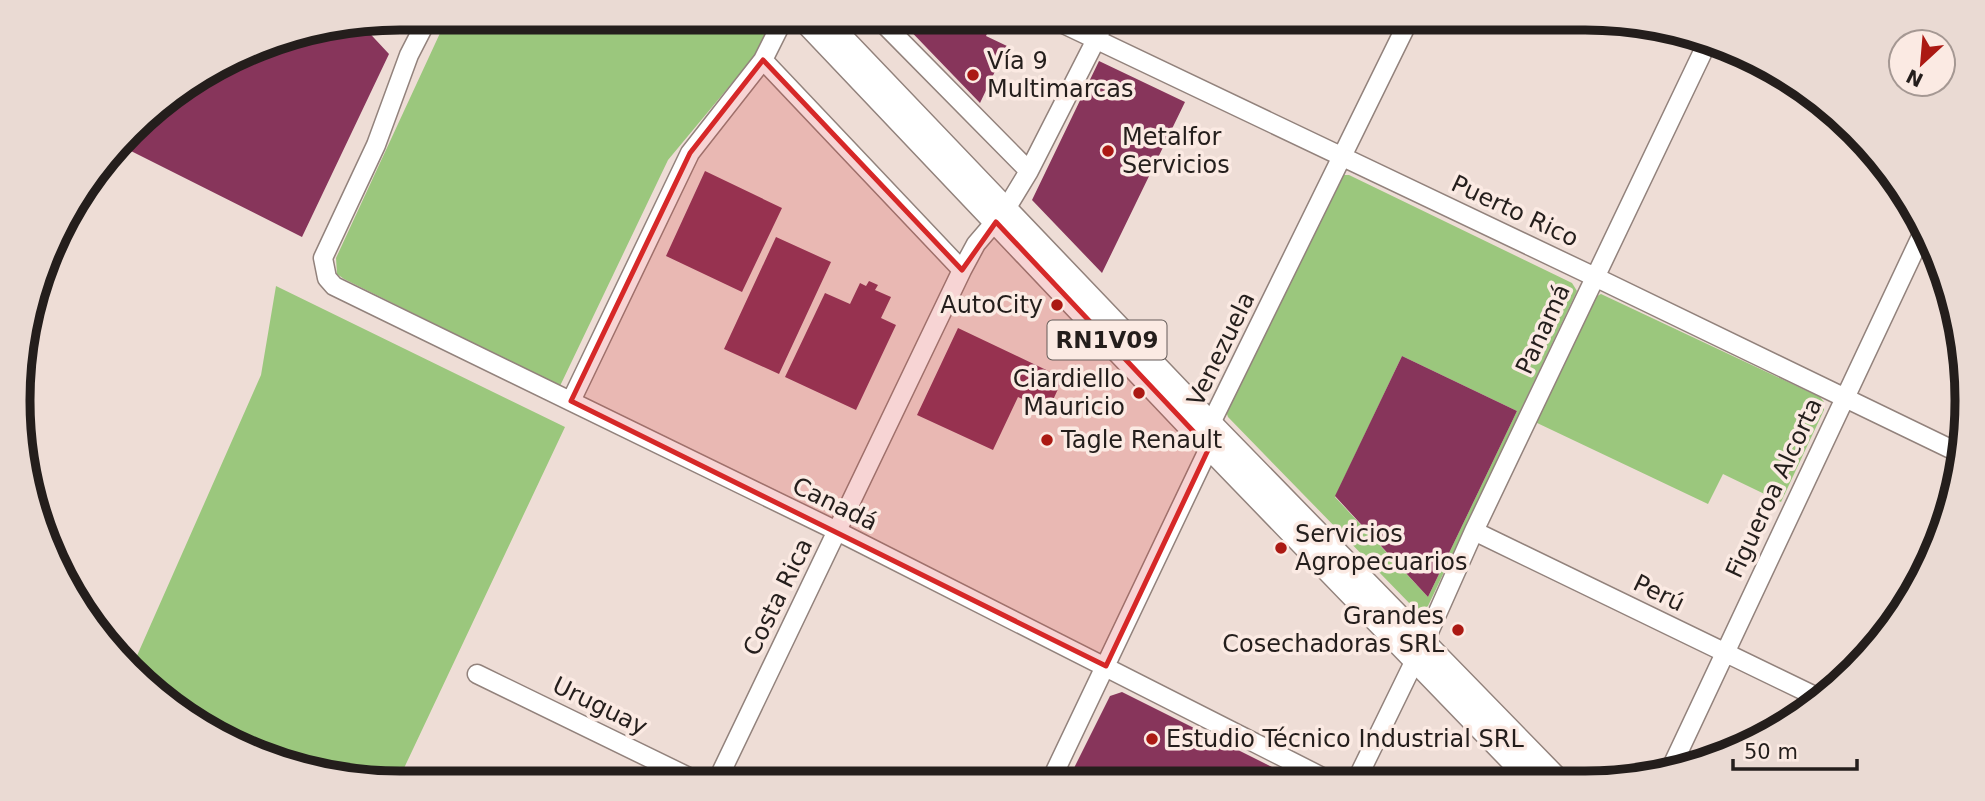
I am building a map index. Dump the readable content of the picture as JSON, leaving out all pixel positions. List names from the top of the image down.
{
  "streets": {
    "main road": ["RN1V09"],
    "street": [
      "Puerto Rico",
      "Panamá",
      "Venezuela",
      "Figueroa Alcorta",
      "Canadá",
      "Perú",
      "Costa Rica",
      "Uruguay"
    ]
  },
  "crossings": [
    ["Puerto Rico", "Panamá"],
    ["Puerto Rico", "Venezuela"],
    ["Puerto Rico", "Figueroa Alcorta"],
    ["Panamá", "RN1V09"],
    ["Panamá", "Perú"],
    ["RN1V09", "Venezuela"],
    ["RN1V09", "Costa Rica"],
    ["Venezuela", "Canadá"],
    ["Figueroa Alcorta", "Perú"],
    ["Canadá", "Costa Rica"]
  ],
  "places": [
    "Vía 9 Multimarcas",
    "Metalfor Servicios",
    "AutoCity",
    "Ciardiello Mauricio",
    "Tagle Renault",
    "Servicios Agropecuarios",
    "Grandes Cosechadoras SRL",
    "Estudio Técnico Industrial SRL"
  ],
  "scale_bar": "50 m",
  "north": "bottom left"
}
